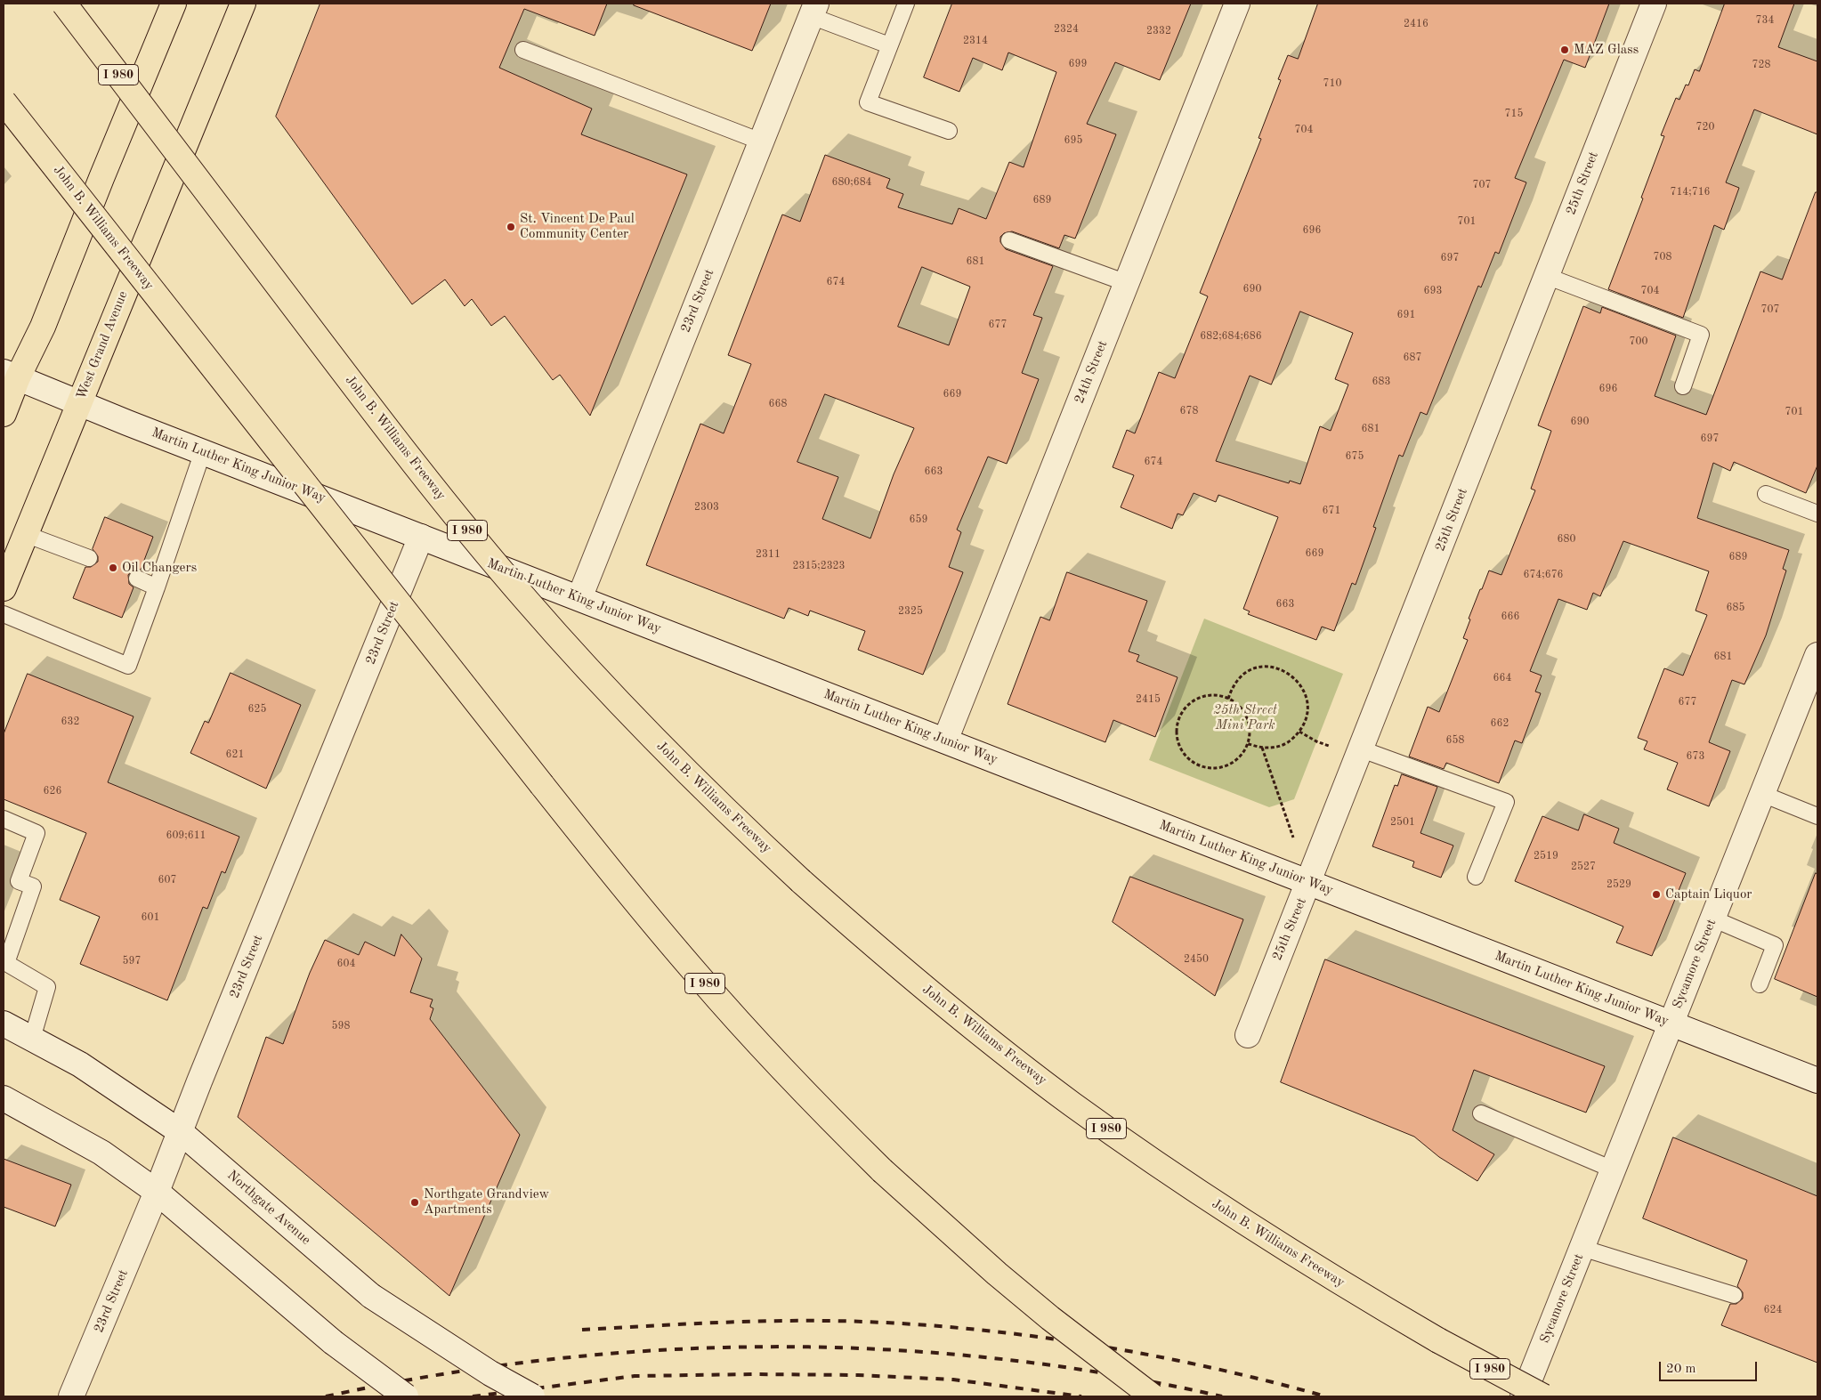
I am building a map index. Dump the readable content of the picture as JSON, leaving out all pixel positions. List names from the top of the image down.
{
  "streets": {
    "main road": ["I 980", "John B. Williams Freeway", "West Grand Avenue"],
    "street": [
      "25th Street",
      "23rd Street",
      "24th Street",
      "Martin Luther King Junior Way",
      "Sycamore Street",
      "Northgate Avenue"
    ]
  },
  "crossings": [
    ["25th Street", "Martin Luther King Junior Way"],
    ["23rd Street", "Martin Luther King Junior Way"],
    ["23rd Street", "Northgate Avenue"],
    ["West Grand Avenue", "Martin Luther King Junior Way"],
    ["24th Street", "Martin Luther King Junior Way"],
    ["Martin Luther King Junior Way", "Sycamore Street"]
  ],
  "parks": ["25th Street Mini Park"],
  "places": [
    "MAZ Glass",
    "St. Vincent De Paul Community Center",
    "Oil Changers",
    "Captain Liquor",
    "Northgate Grandview Apartments"
  ],
  "house_numbers": [
    "734",
    "2416",
    "2324",
    "2332",
    "2314",
    "699",
    "728",
    "710",
    "715",
    "720",
    "704",
    "695",
    "680;684",
    "707",
    "714;716",
    "689",
    "701",
    "696",
    "708",
    "697",
    "681",
    "674",
    "690",
    "693",
    "704",
    "707",
    "691",
    "677",
    "682;684;686",
    "700",
    "687",
    "683",
    "696",
    "669",
    "668",
    "678",
    "701",
    "690",
    "681",
    "697",
    "675",
    "674",
    "663",
    "2303",
    "671",
    "659",
    "680",
    "669",
    "2311",
    "689",
    "2315;2323",
    "674;676",
    "663",
    "685",
    "2325",
    "666",
    "681",
    "664",
    "2415",
    "677",
    "625",
    "632",
    "662",
    "658",
    "621",
    "673",
    "626",
    "2501",
    "609;611",
    "2519",
    "2527",
    "607",
    "2529",
    "601",
    "2450",
    "597",
    "604",
    "598",
    "624"
  ],
  "scale_bar": "20 m"
}
